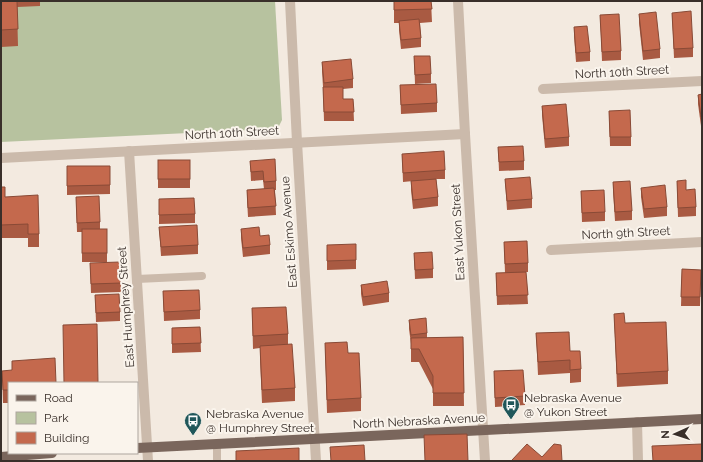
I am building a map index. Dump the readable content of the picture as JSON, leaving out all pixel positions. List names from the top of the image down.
{
  "streets": {
    "main road": ["North Nebraska Avenue"],
    "street": [
      "North 10th Street",
      "East Eskimo Avenue",
      "East Yukon Street",
      "North 9th Street",
      "East Humphrey Street"
    ]
  },
  "crossings": [
    ["North 10th Street", "East Eskimo Avenue"],
    ["North 10th Street", "East Yukon Street"],
    ["North 10th Street", "East Humphrey Street"],
    ["East Eskimo Avenue", "North Nebraska Avenue"],
    ["East Yukon Street", "North Nebraska Avenue"],
    ["East Humphrey Street", "North Nebraska Avenue"]
  ],
  "places": {
    "bus stop": ["Nebraska Avenue @ Yukon Street", "Nebraska Avenue @ Humphrey Street"]
  },
  "legend": ["Road", "Park", "Building"],
  "north": "left"
}
